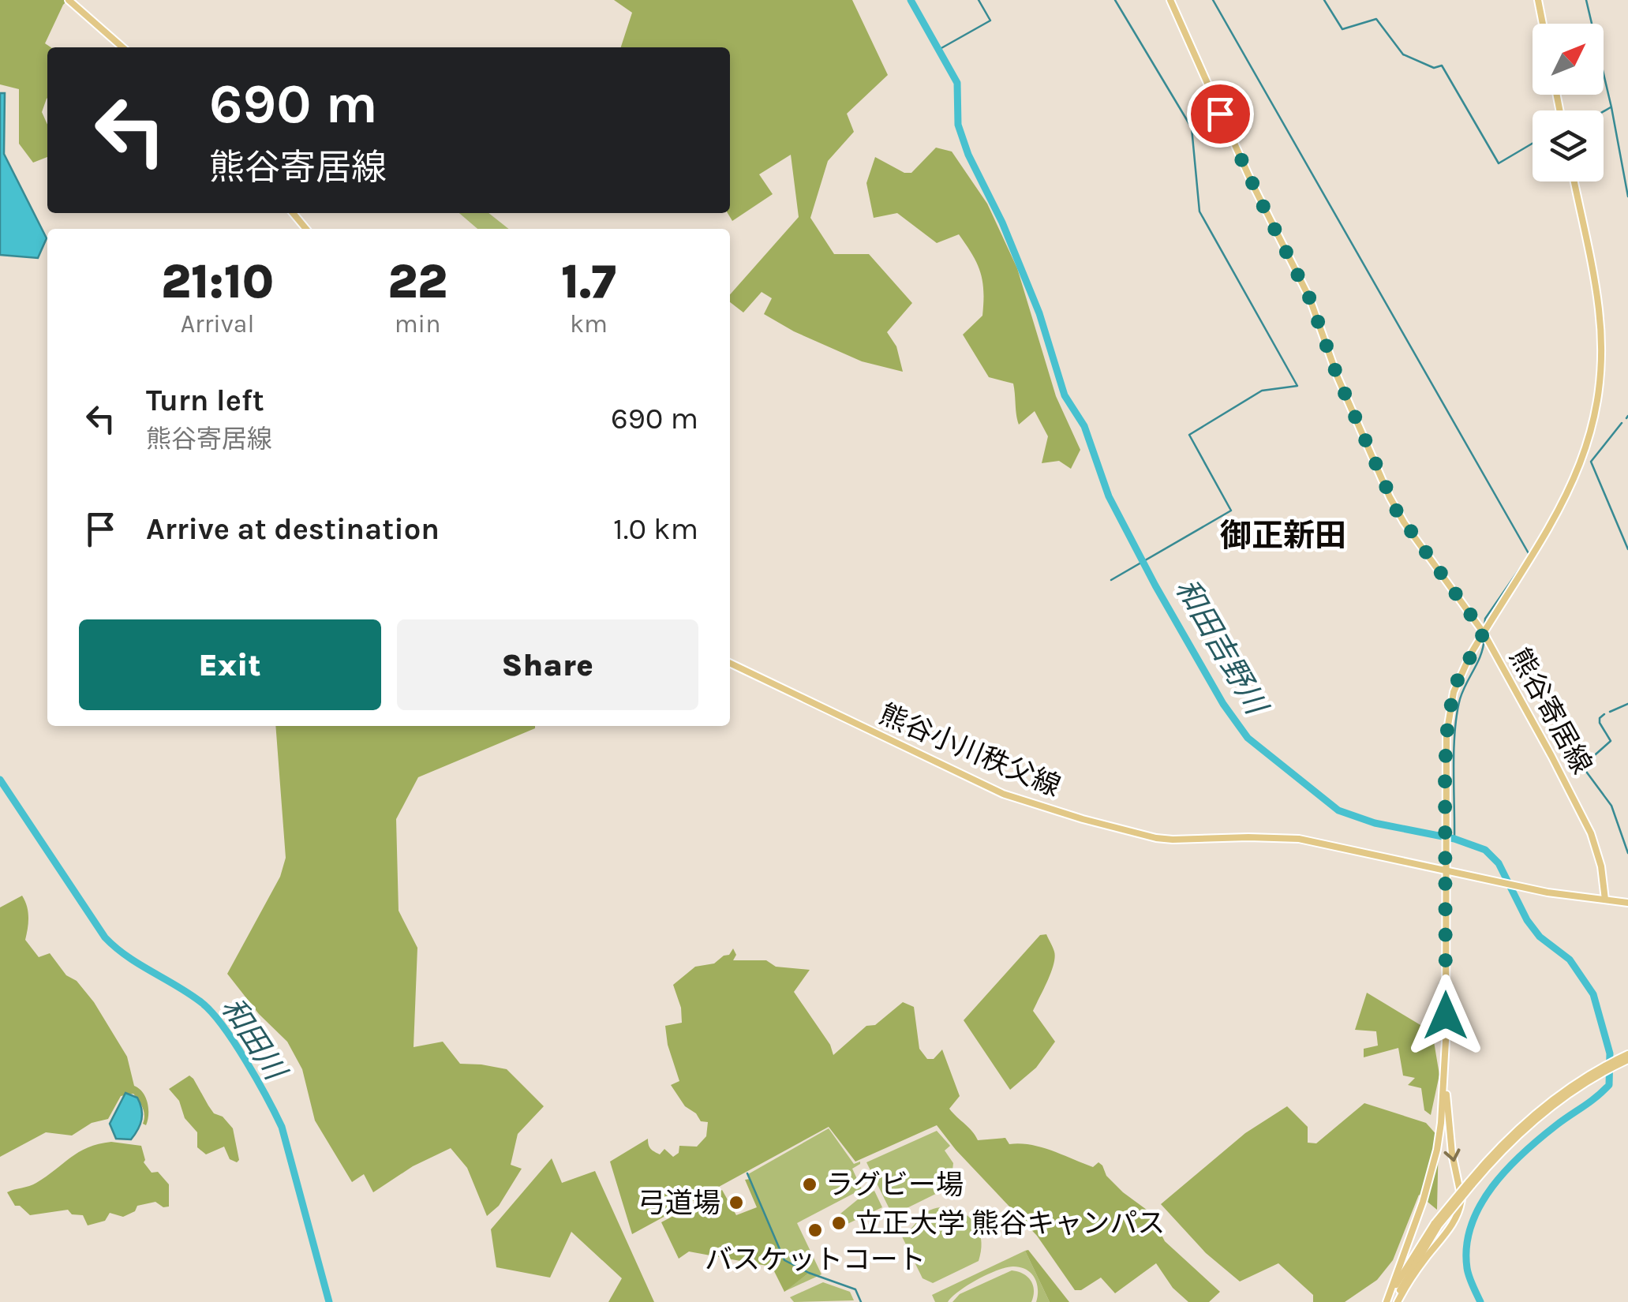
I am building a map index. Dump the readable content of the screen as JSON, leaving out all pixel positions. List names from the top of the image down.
{
  "streets": {
    "main road": ["熊谷寄居線", "熊谷小川秩父線"]
  },
  "crossings": [
    ["熊谷寄居線", "熊谷小川秩父線"]
  ],
  "districts": ["御正新田"],
  "water": ["和田吉野川", "和田川"],
  "places": [
    "ラグビー場",
    "弓道場",
    "立正大学 熊谷キャンパス",
    "バスケットコート"
  ],
  "north": "top right",
  "page": {
    "turn": ["690 m", "熊谷寄居線"],
    "eta": [
      "21:10",
      "Arrival",
      "22",
      "min",
      "1.7",
      "km"
    ],
    "list": [
      {
        "name": "Turn left",
        "note": "熊谷寄居線",
        "value": "690 m"
      },
      {
        "name": "Arrive at destination",
        "value": "1.0 km"
      }
    ],
    "buttons": ["Exit", "Share"]
  }
}
